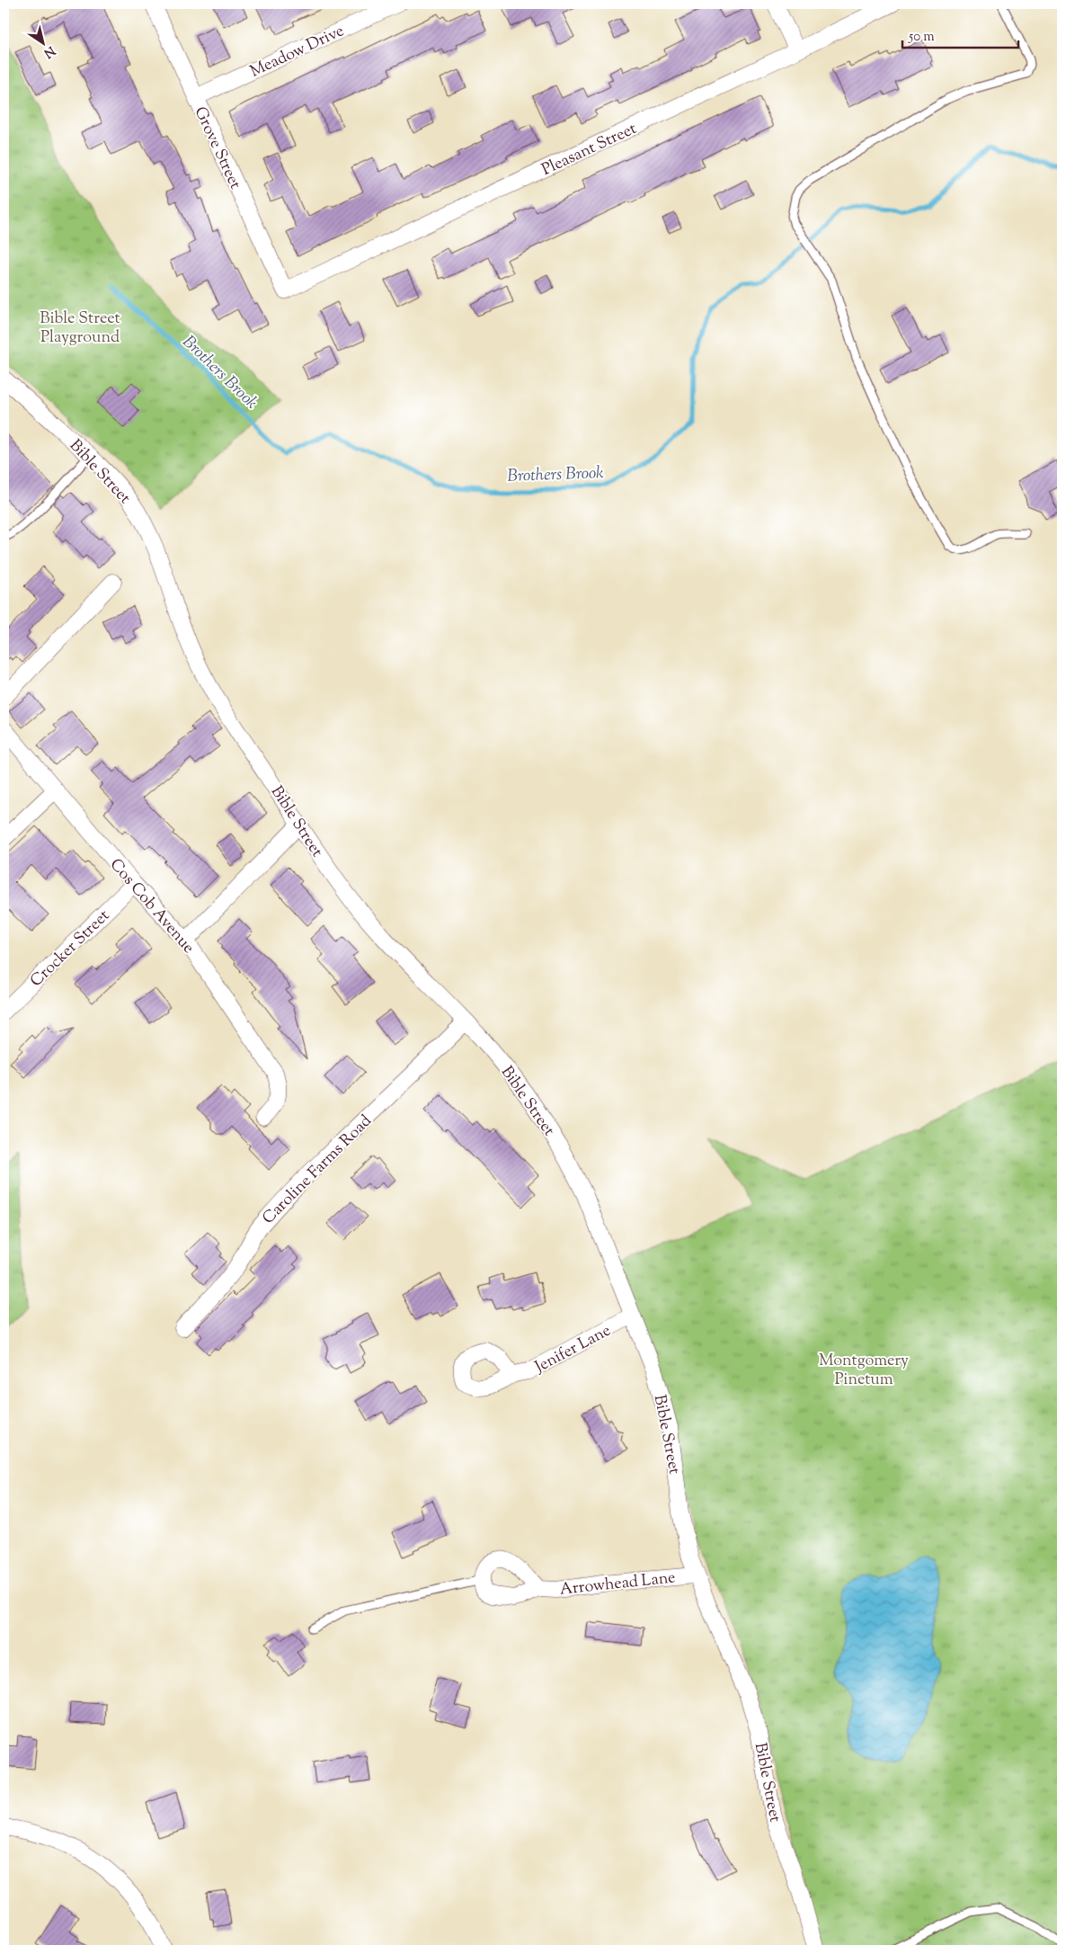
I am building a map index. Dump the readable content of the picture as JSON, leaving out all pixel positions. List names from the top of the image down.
{
  "streets": {
    "street": [
      "Meadow Drive",
      "Grove Street",
      "Pleasant Street",
      "Bible Street",
      "Cos Cob Avenue",
      "Crocker Street",
      "Caroline Farms Road",
      "Jenifer Lane",
      "Arrowhead Lane"
    ]
  },
  "crossings": [
    ["Meadow Drive", "Grove Street"],
    ["Grove Street", "Pleasant Street"],
    ["Bible Street", "Caroline Farms Road"],
    ["Bible Street", "Jenifer Lane"],
    ["Bible Street", "Arrowhead Lane"],
    ["Cos Cob Avenue", "Crocker Street"]
  ],
  "water": ["Brothers Brook"],
  "parks": ["Bible Street Playground", "Montgomery Pinetum"],
  "scale_bar": "50 m",
  "north": "bottom right"
}
